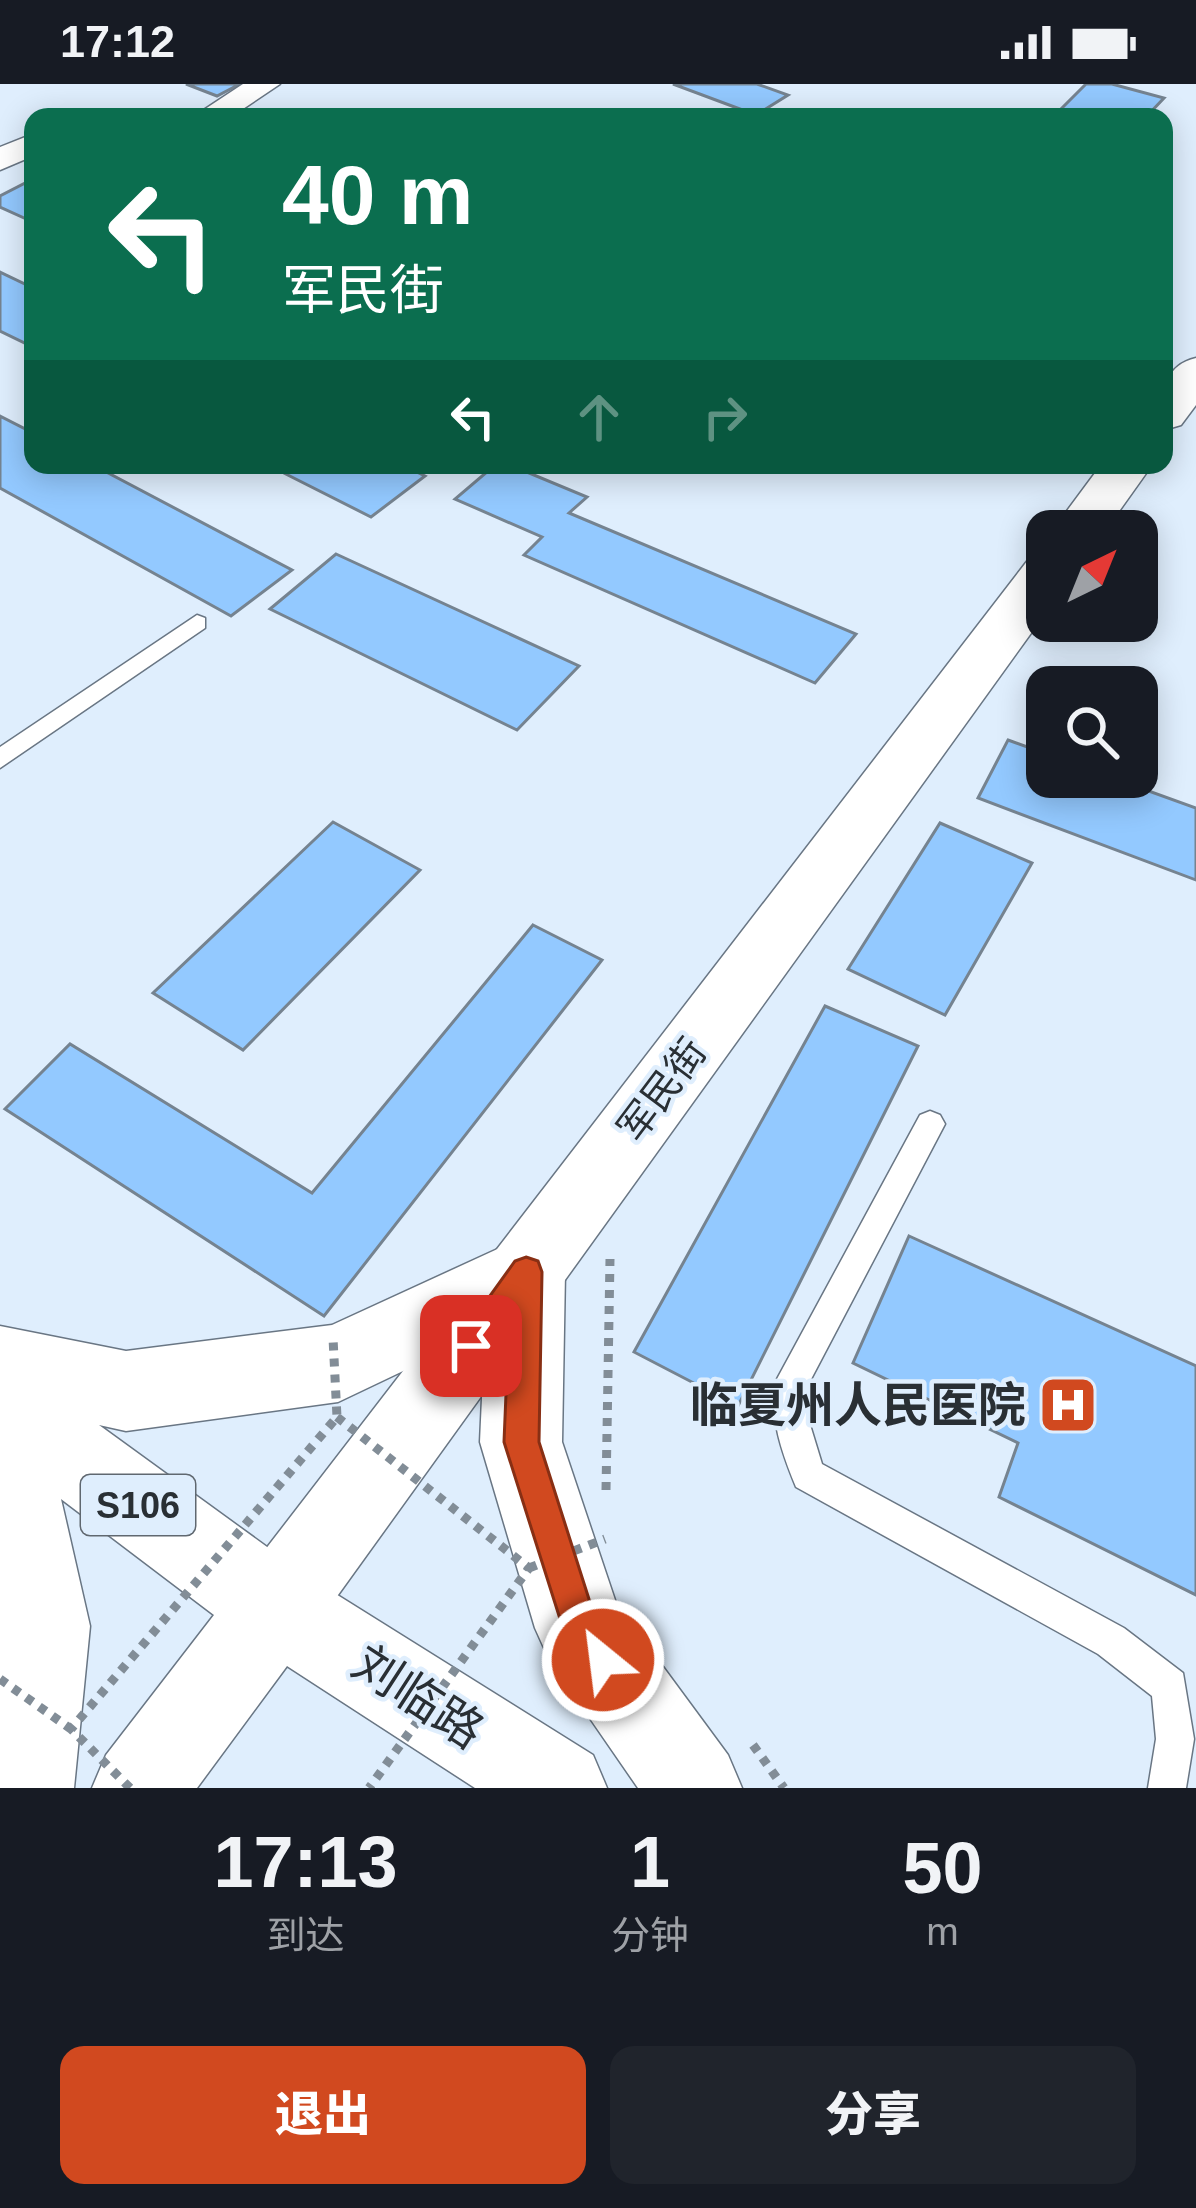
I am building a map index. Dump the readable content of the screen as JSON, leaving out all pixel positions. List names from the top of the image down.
{
  "streets": {
    "main road": ["军民街", "S106", "刘临路"]
  },
  "crossings": [
    ["军民街", "S106"],
    ["军民街", "刘临路"],
    ["S106", "刘临路"]
  ],
  "places": {
    "hospital": ["临夏州人民医院"]
  },
  "north": "top right",
  "page": {
    "status": "17:12",
    "turn": ["40 m", "军民街"],
    "eta": [
      "17:13",
      "到达",
      "1",
      "分钟",
      "50",
      "m"
    ],
    "buttons": ["退出", "分享"]
  }
}
